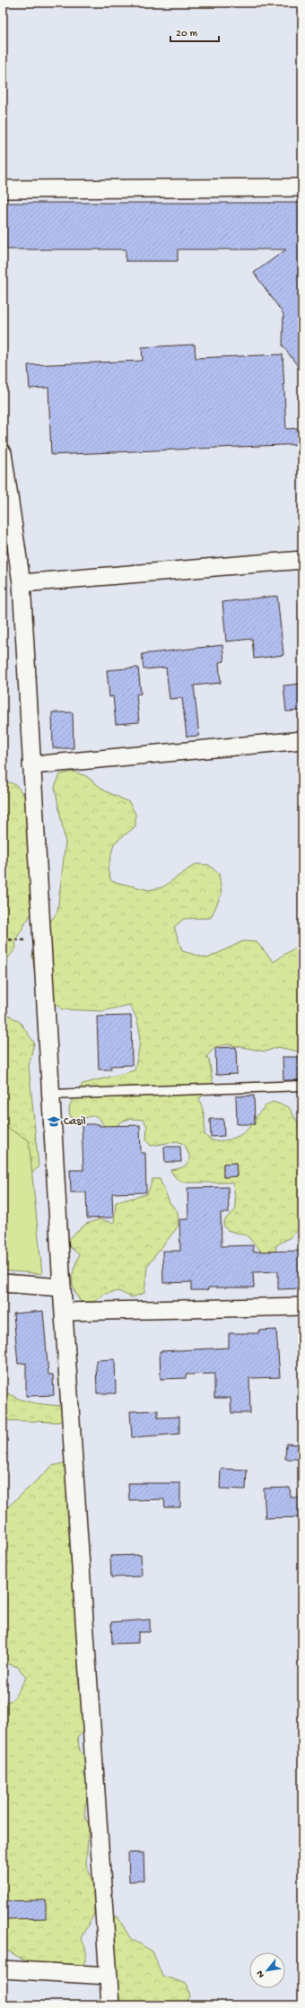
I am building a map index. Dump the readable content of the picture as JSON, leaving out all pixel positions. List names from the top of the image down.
{
  "places": {
    "school or university": ["Casil"]
  },
  "scale_bar": "20 m",
  "north": "bottom left"
}
